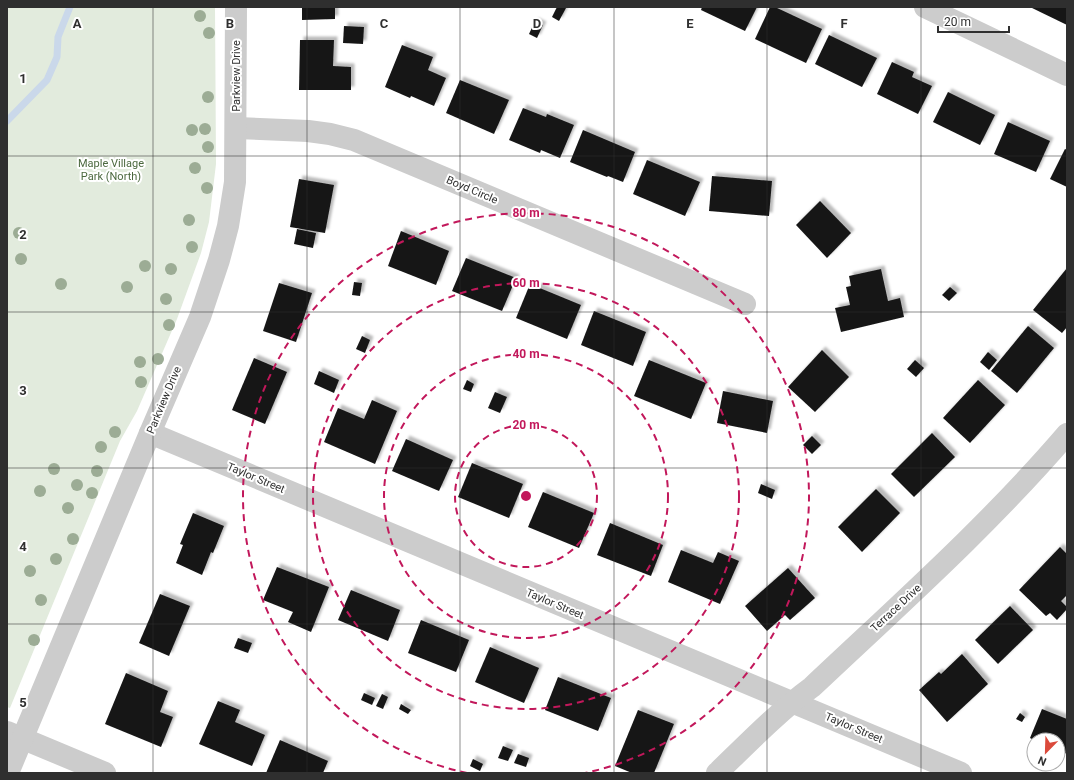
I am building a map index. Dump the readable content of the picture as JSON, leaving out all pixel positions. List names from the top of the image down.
{
  "streets": {
    "street": [
      "Parkview Drive",
      "Boyd Circle",
      "Taylor Street",
      "Terrace Drive"
    ]
  },
  "crossings": [
    ["Parkview Drive", "Boyd Circle"],
    ["Parkview Drive", "Taylor Street"],
    ["Taylor Street", "Terrace Drive"]
  ],
  "parks": ["Maple Village Park (North)"],
  "scale_bar": "20 m",
  "north": "bottom left",
  "grid": {
    "columns": [
      "A",
      "B",
      "C",
      "D",
      "E",
      "F"
    ],
    "rows": [
      "1",
      "2",
      "3",
      "4",
      "5"
    ]
  },
  "rings": [
    "80 m",
    "60 m",
    "40 m",
    "20 m"
  ]
}
